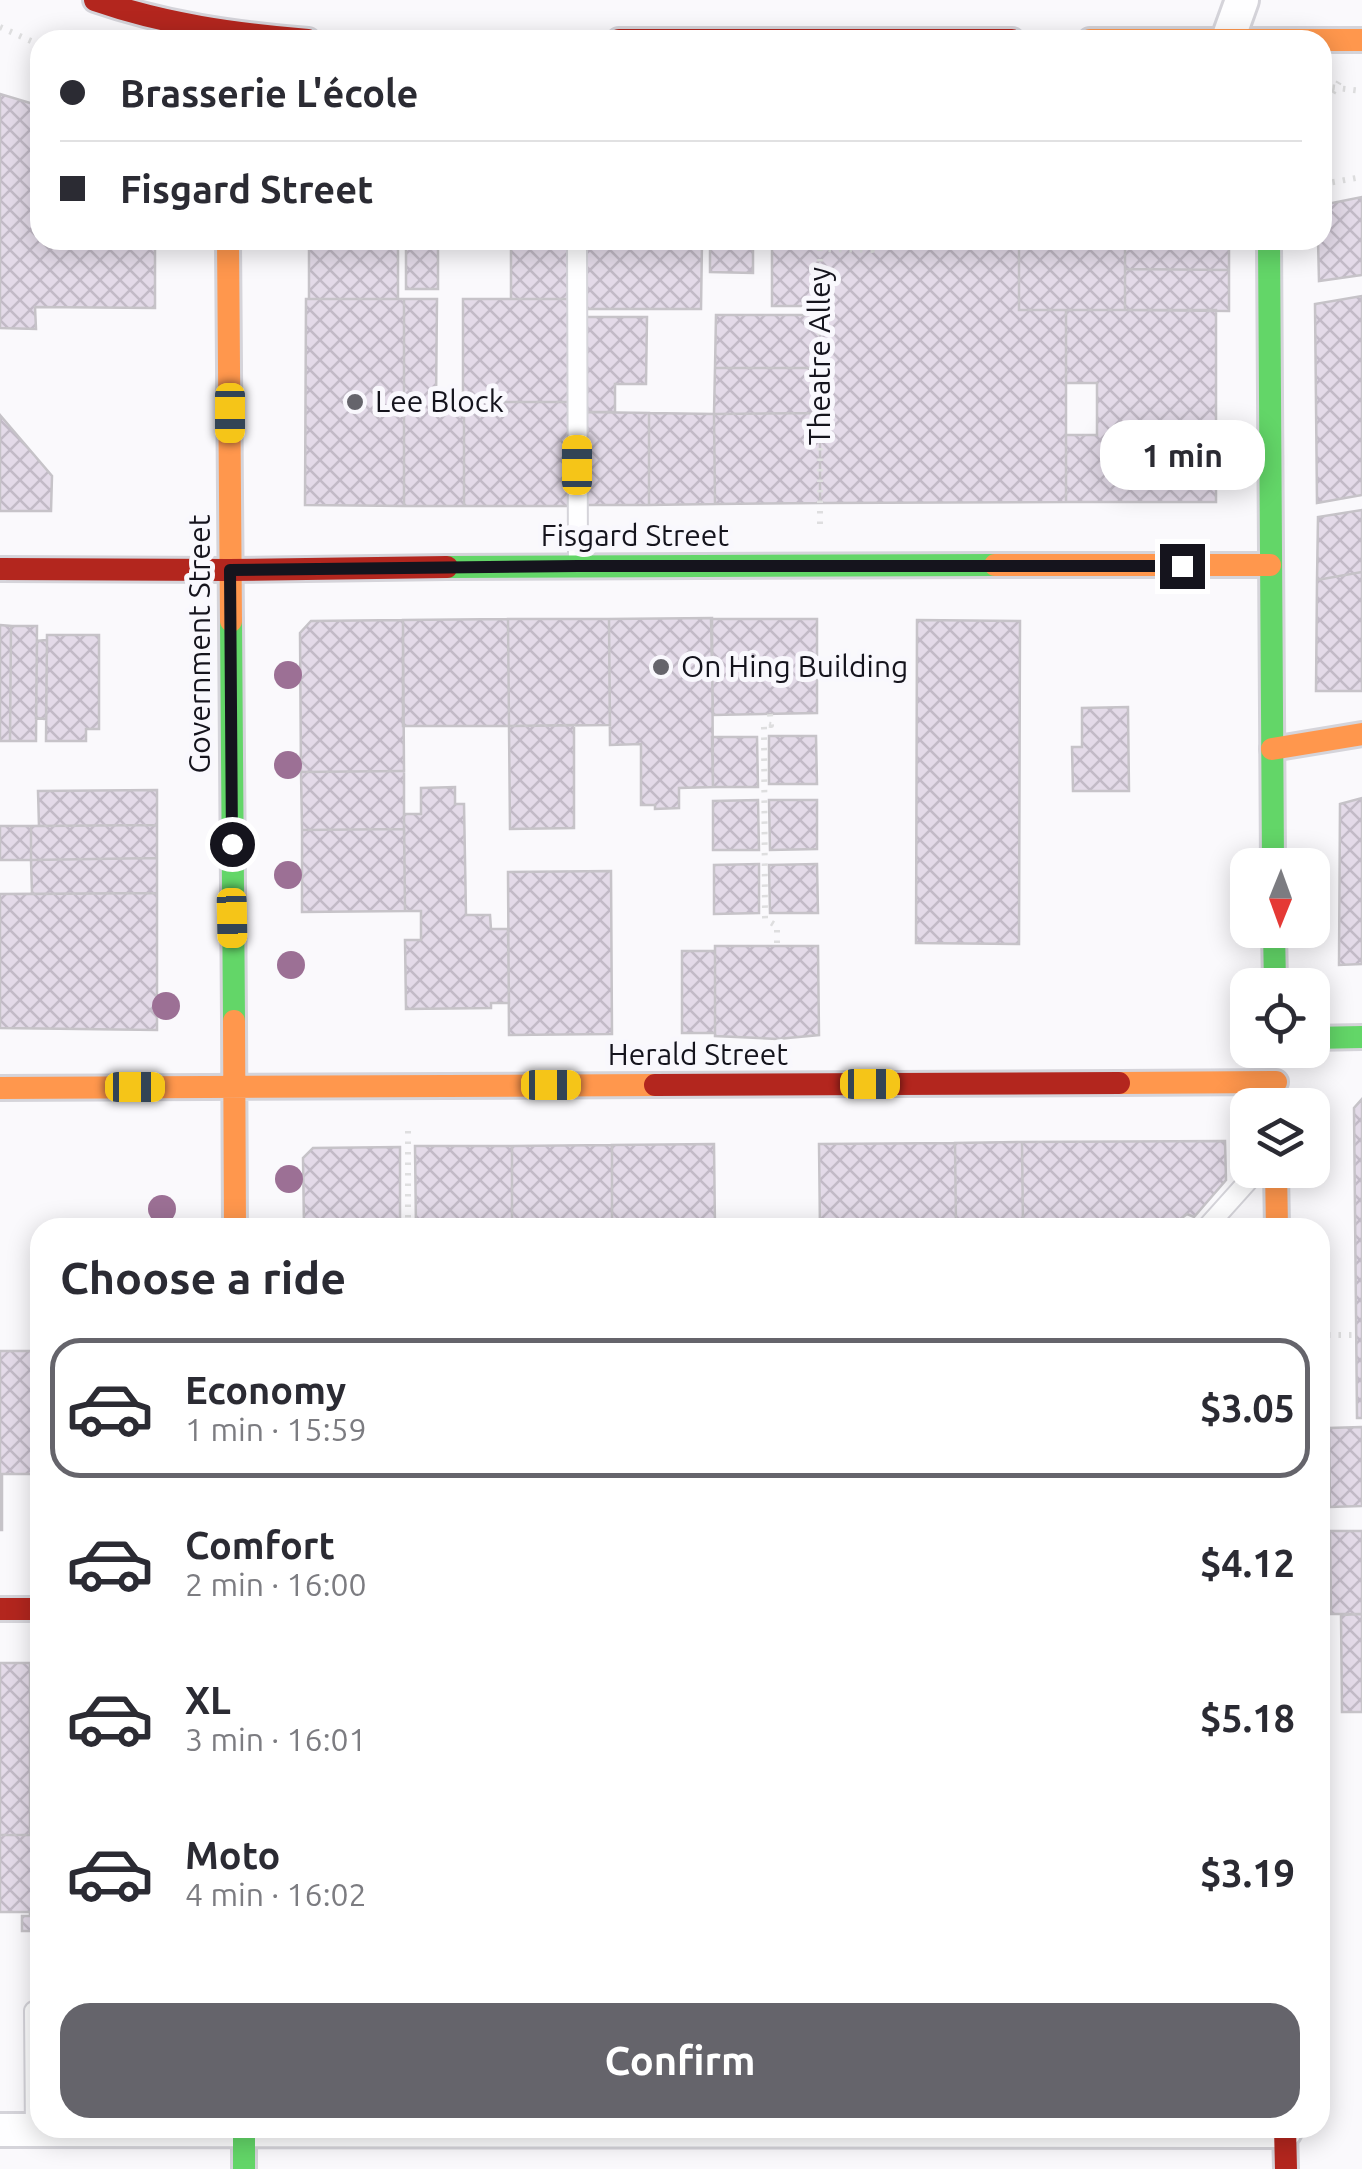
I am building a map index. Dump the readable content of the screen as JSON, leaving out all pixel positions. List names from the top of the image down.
{
  "streets": {
    "street": ["Fisgard Street", "Government Street", "Herald Street"],
    "path": ["Theatre Alley"]
  },
  "crossings": [
    ["Fisgard Street", "Government Street"],
    ["Government Street", "Herald Street"]
  ],
  "places": ["Lee Block", "On Hing Building"],
  "north": "bottom",
  "page": {
    "banner": ["Brasserie L'école", "Fisgard Street"],
    "bubble": "1 min",
    "heading": "Choose a ride",
    "list": [
      {
        "name": "Economy",
        "note": "1 min · 15:59",
        "value": "$3.05"
      },
      {
        "name": "Comfort",
        "note": "2 min · 16:00",
        "value": "$4.12"
      },
      {
        "name": "XL",
        "note": "3 min · 16:01",
        "value": "$5.18"
      },
      {
        "name": "Moto",
        "note": "4 min · 16:02",
        "value": "$3.19"
      }
    ],
    "buttons": "Confirm"
  }
}
